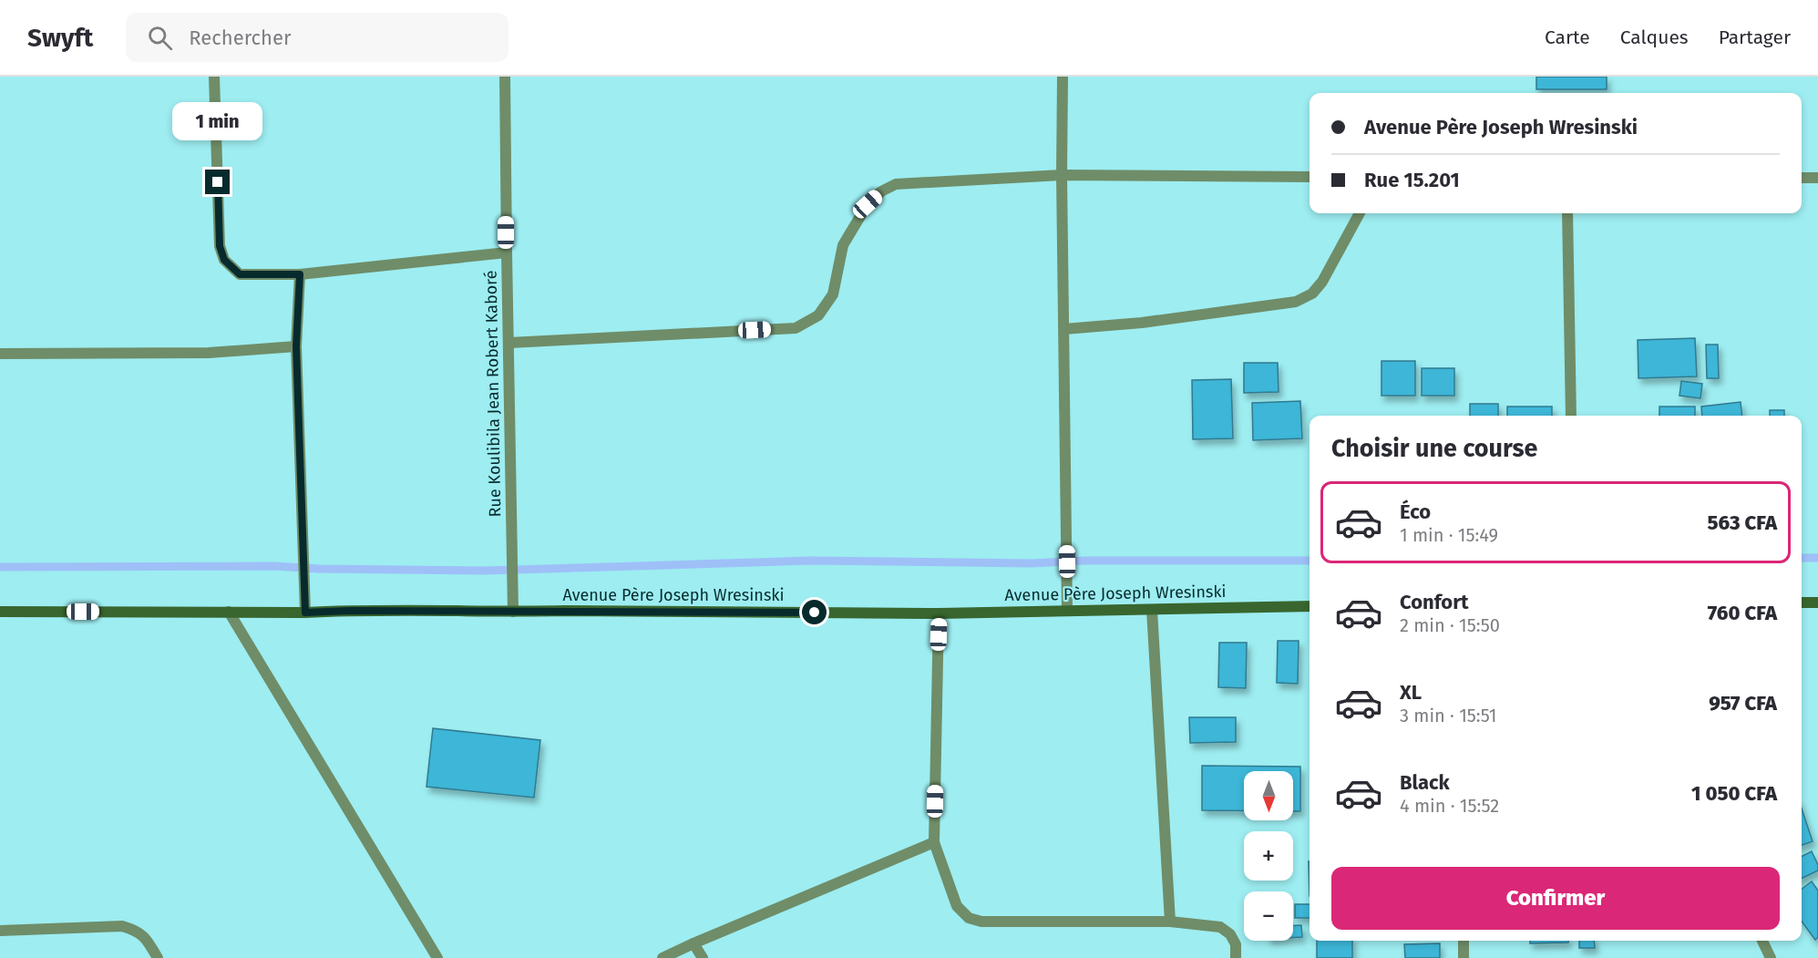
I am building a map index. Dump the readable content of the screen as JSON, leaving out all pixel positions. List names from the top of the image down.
{
  "streets": {
    "street": ["Rue Koulibila Jean Robert Kaboré", "Avenue Père Joseph Wresinski"]
  },
  "crossings": [
    ["Rue Koulibila Jean Robert Kaboré", "Avenue Père Joseph Wresinski"]
  ],
  "north": "bottom",
  "page": {
    "header": "Swyft",
    "search": "Rechercher",
    "nav": ["Carte", "Calques", "Partager"],
    "banner": ["Avenue Père Joseph Wresinski", "Rue 15.201"],
    "bubble": "1 min",
    "heading": "Choisir une course",
    "list": [
      {
        "name": "Éco",
        "note": "1 min · 15:49",
        "value": "563 CFA"
      },
      {
        "name": "Confort",
        "note": "2 min · 15:50",
        "value": "760 CFA"
      },
      {
        "name": "XL",
        "note": "3 min · 15:51",
        "value": "957 CFA"
      },
      {
        "name": "Black",
        "note": "4 min · 15:52",
        "value": "1 050 CFA"
      }
    ],
    "map_buttons": ["+", "−"],
    "buttons": "Confirmer"
  }
}
